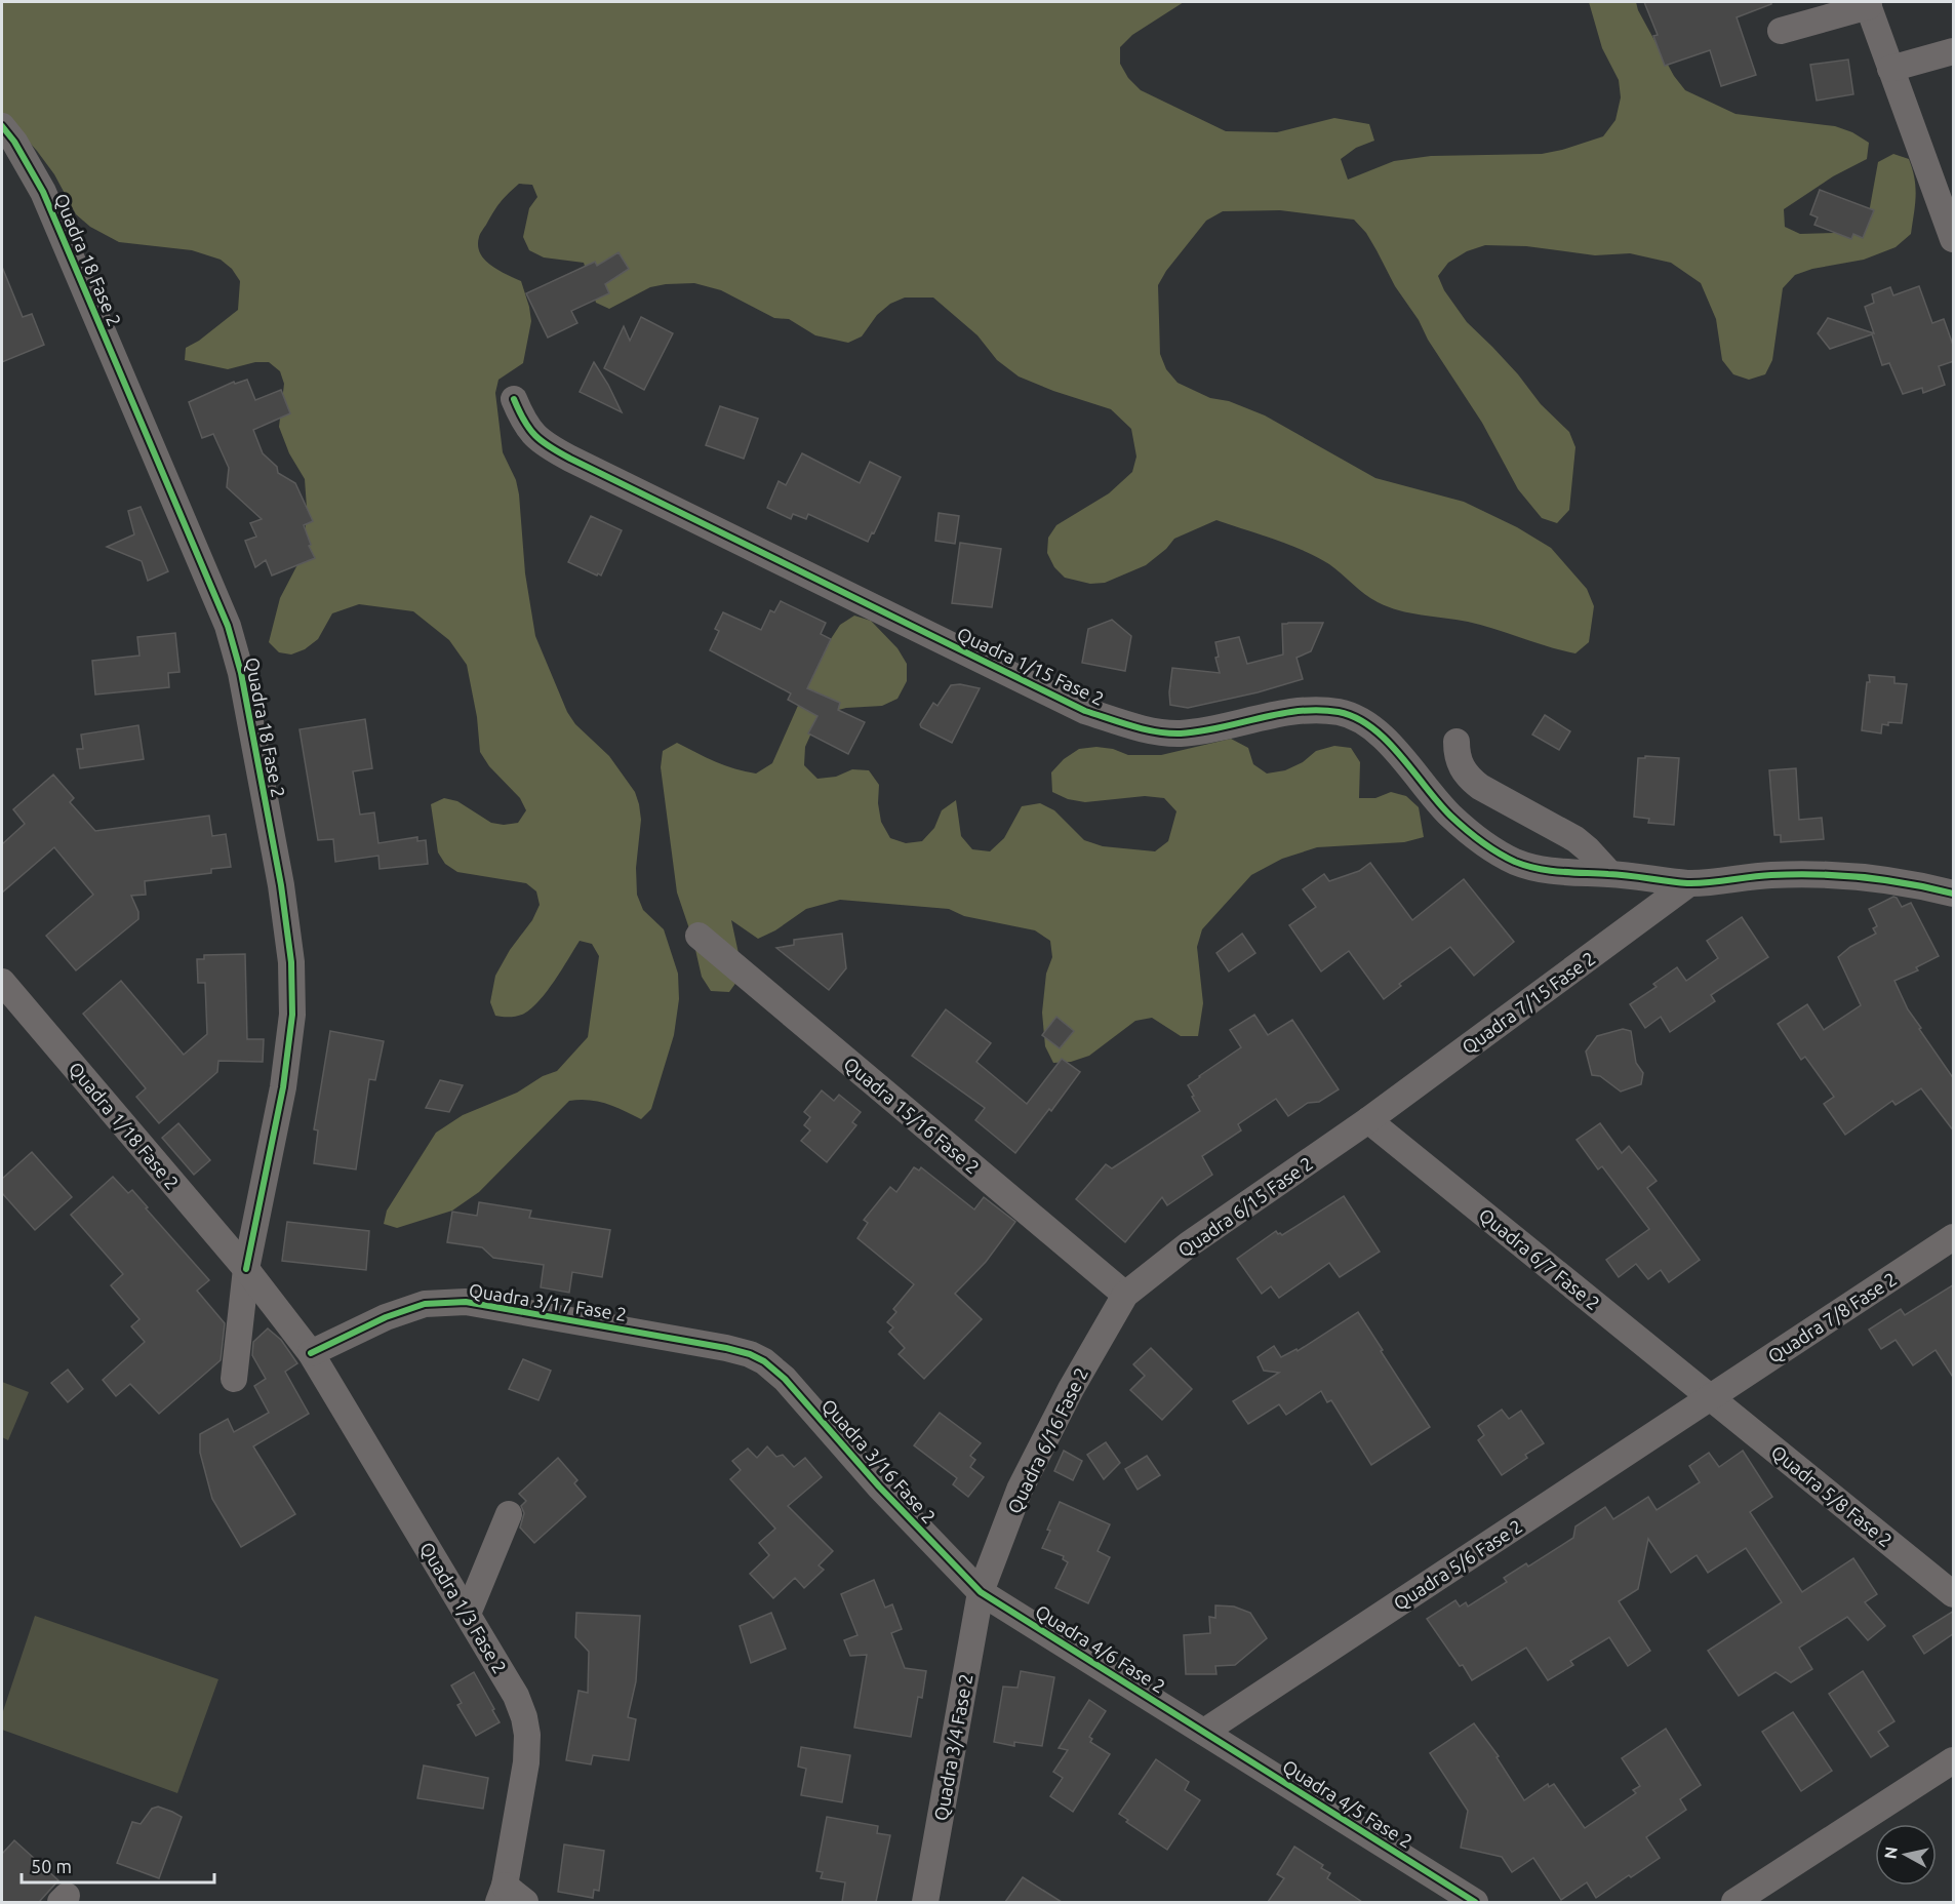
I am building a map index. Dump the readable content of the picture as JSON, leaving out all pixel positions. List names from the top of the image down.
{
  "streets": {
    "street": [
      "Quadra 18 Fase 2",
      "Quadra 1/15 Fase 2",
      "Quadra 7/15 Fase 2",
      "Quadra 15/16 Fase 2",
      "Quadra 1/18 Fase 2",
      "Quadra 6/15 Fase 2",
      "Quadra 6/7 Fase 2",
      "Quadra 3/17 Fase 2",
      "Quadra 7/8 Fase 2",
      "Quadra 6/16 Fase 2",
      "Quadra 3/16 Fase 2",
      "Quadra 5/8 Fase 2",
      "Quadra 5/6 Fase 2",
      "Quadra 1/3 Fase 2",
      "Quadra 4/6 Fase 2",
      "Quadra 3/4 Fase 2",
      "Quadra 4/5 Fase 2"
    ]
  },
  "crossings": [
    ["Quadra 18 Fase 2", "Quadra 1/18 Fase 2"],
    ["Quadra 1/15 Fase 2", "Quadra 7/15 Fase 2"],
    ["Quadra 7/15 Fase 2", "Quadra 6/15 Fase 2"],
    ["Quadra 7/15 Fase 2", "Quadra 6/7 Fase 2"],
    ["Quadra 15/16 Fase 2", "Quadra 6/15 Fase 2"],
    ["Quadra 15/16 Fase 2", "Quadra 6/16 Fase 2"],
    ["Quadra 1/18 Fase 2", "Quadra 3/17 Fase 2"],
    ["Quadra 1/18 Fase 2", "Quadra 1/3 Fase 2"],
    ["Quadra 6/15 Fase 2", "Quadra 6/7 Fase 2"],
    ["Quadra 6/15 Fase 2", "Quadra 6/16 Fase 2"],
    ["Quadra 6/7 Fase 2", "Quadra 7/8 Fase 2"],
    ["Quadra 6/7 Fase 2", "Quadra 5/8 Fase 2"],
    ["Quadra 6/7 Fase 2", "Quadra 5/6 Fase 2"],
    ["Quadra 3/17 Fase 2", "Quadra 3/16 Fase 2"],
    ["Quadra 3/17 Fase 2", "Quadra 1/3 Fase 2"],
    ["Quadra 7/8 Fase 2", "Quadra 5/8 Fase 2"],
    ["Quadra 7/8 Fase 2", "Quadra 5/6 Fase 2"],
    ["Quadra 6/16 Fase 2", "Quadra 3/16 Fase 2"],
    ["Quadra 6/16 Fase 2", "Quadra 4/6 Fase 2"],
    ["Quadra 6/16 Fase 2", "Quadra 3/4 Fase 2"],
    ["Quadra 3/16 Fase 2", "Quadra 4/6 Fase 2"],
    ["Quadra 3/16 Fase 2", "Quadra 3/4 Fase 2"],
    ["Quadra 5/8 Fase 2", "Quadra 5/6 Fase 2"],
    ["Quadra 5/6 Fase 2", "Quadra 4/6 Fase 2"],
    ["Quadra 5/6 Fase 2", "Quadra 4/5 Fase 2"],
    ["Quadra 4/6 Fase 2", "Quadra 3/4 Fase 2"],
    ["Quadra 4/6 Fase 2", "Quadra 4/5 Fase 2"]
  ],
  "scale_bar": "50 m",
  "north": "left"
}
